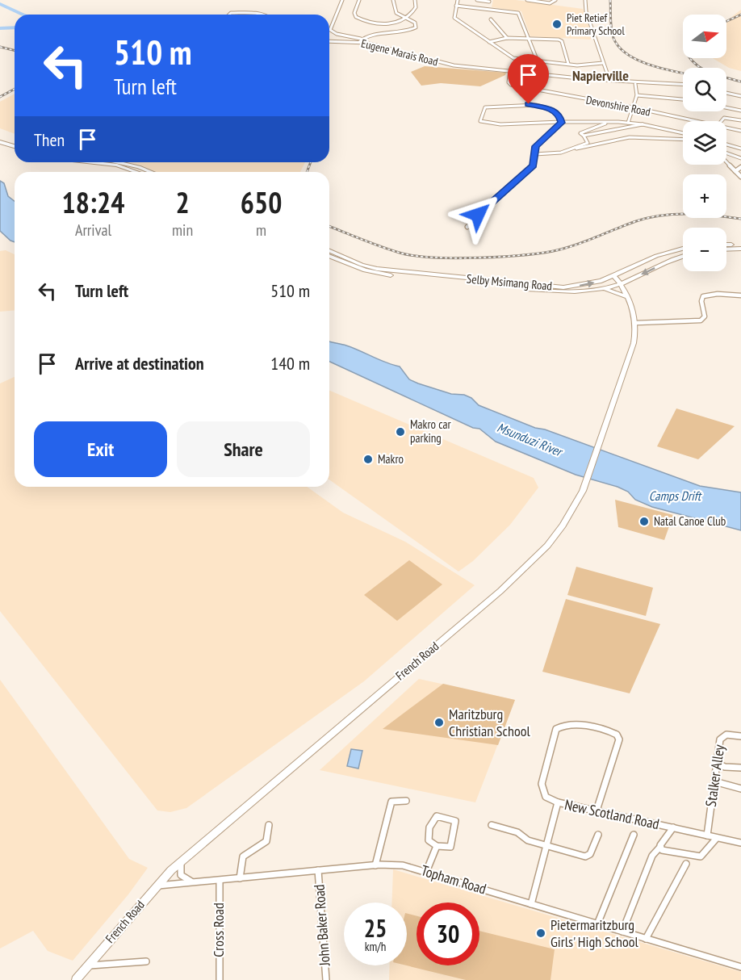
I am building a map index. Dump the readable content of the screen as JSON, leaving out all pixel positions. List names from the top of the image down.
{
  "streets": {
    "main road": ["Selby Msimang Road", "French Road"],
    "street": [
      "Eugene Marais Road",
      "Devonshire Road",
      "Stalker Alley",
      "New Scotland Road",
      "Topham Road",
      "John Baker Road",
      "Cross Road"
    ]
  },
  "crossings": [
    ["Eugene Marais Road", "Devonshire Road"],
    ["Selby Msimang Road", "French Road"],
    ["French Road", "Topham Road"],
    ["Stalker Alley", "New Scotland Road"],
    ["New Scotland Road", "Topham Road"],
    ["Topham Road", "John Baker Road"],
    ["Topham Road", "Cross Road"]
  ],
  "districts": ["Napierville"],
  "water": ["Msunduzi River", "Camps Drift"],
  "places": [
    "Piet Retief Primary School",
    "Makro car parking",
    "Makro",
    "Natal Canoe Club",
    "Maritzburg Christian School",
    "Pietermaritzburg Girls' High School"
  ],
  "north": "right",
  "page": {
    "map_buttons": ["+", "−"],
    "turn": ["510 m", "Turn left"],
    "then": "Then",
    "eta": [
      "18:24",
      "Arrival",
      "2",
      "min",
      "650",
      "m"
    ],
    "list": [
      {
        "name": "Turn left",
        "value": "510 m"
      },
      {
        "name": "Arrive at destination",
        "value": "140 m"
      }
    ],
    "buttons": ["Exit", "Share"],
    "speed": "25 km/h",
    "limit": "30"
  }
}
